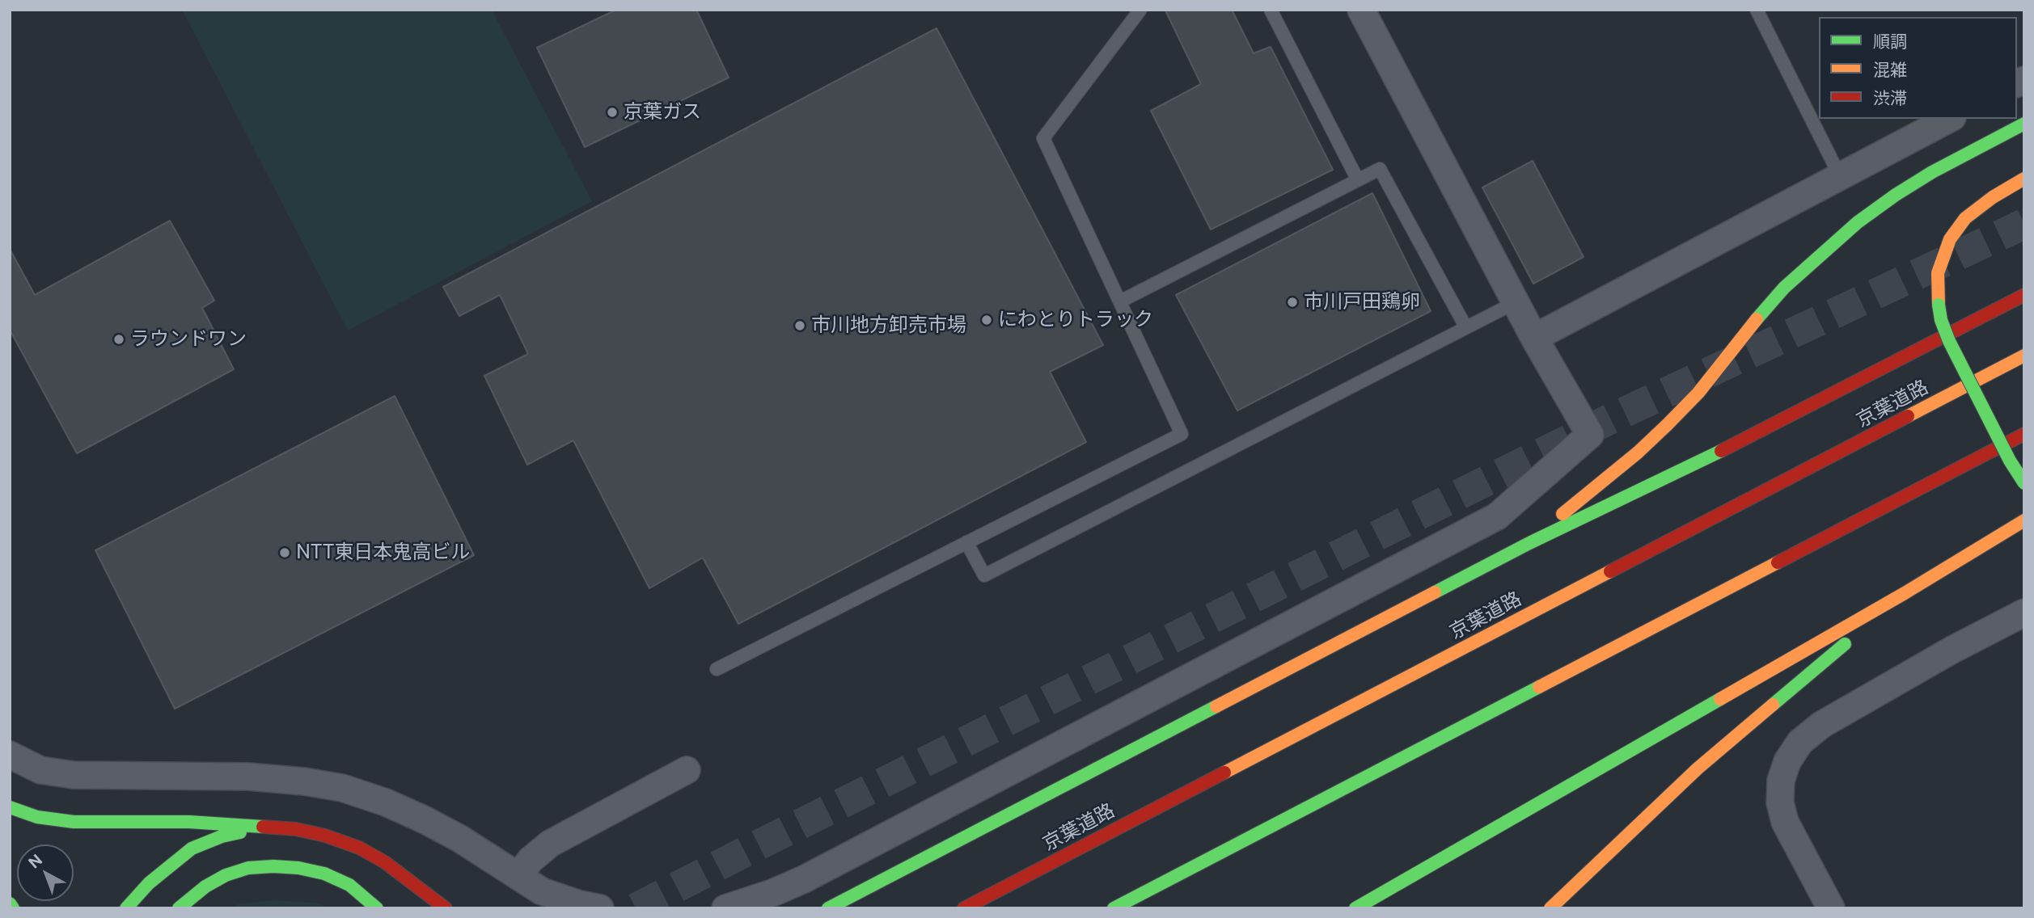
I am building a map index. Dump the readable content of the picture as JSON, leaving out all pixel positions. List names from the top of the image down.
{
  "streets": {
    "main road": ["京葉道路"]
  },
  "places": [
    "京葉ガス",
    "市川戸田鶏卵",
    "にわとりトラック",
    "市川地方卸売市場",
    "ラウンドワン",
    "NTT東日本鬼高ビル"
  ],
  "legend": ["順調", "混雑", "渋滞"],
  "north": "top left"
}
